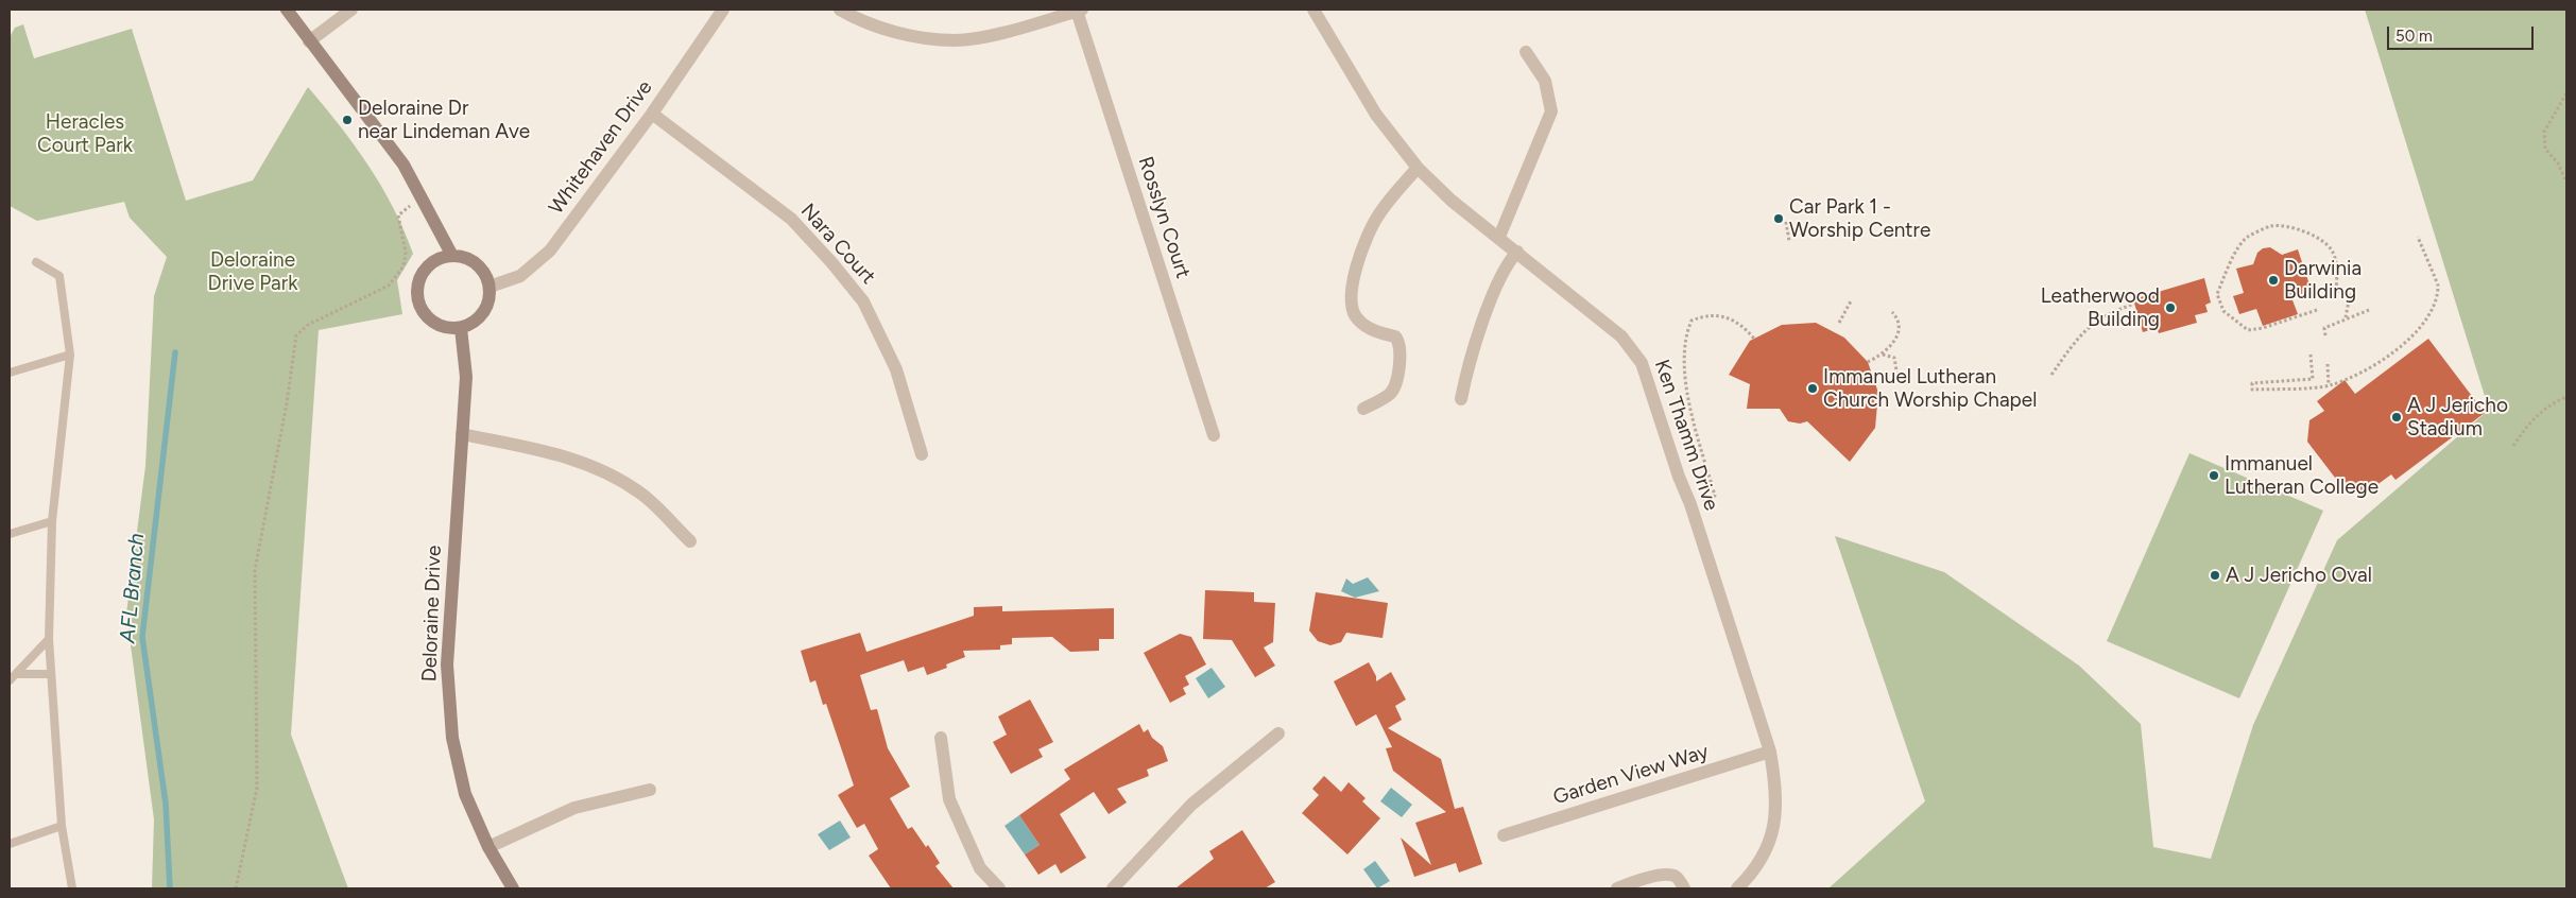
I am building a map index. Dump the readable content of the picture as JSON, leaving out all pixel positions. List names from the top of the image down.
{
  "streets": {
    "street": [
      "Whitehaven Drive",
      "Rosslyn Court",
      "Nara Court",
      "Ken Thamm Drive",
      "Deloraine Drive",
      "Garden View Way"
    ]
  },
  "crossings": [
    ["Whitehaven Drive", "Nara Court"],
    ["Whitehaven Drive", "Deloraine Drive"],
    ["Ken Thamm Drive", "Garden View Way"]
  ],
  "water": ["AFL Branch"],
  "parks": ["Heracles Court Park", "Deloraine Drive Park"],
  "places": [
    "Deloraine Dr near Lindeman Ave",
    "Car Park 1 - Worship Centre",
    "Darwinia Building",
    "Leatherwood Building",
    "Immanuel Lutheran Church Worship Chapel",
    "A J Jericho Stadium",
    "Immanuel Lutheran College",
    "A J Jericho Oval"
  ],
  "scale_bar": "50 m"
}
